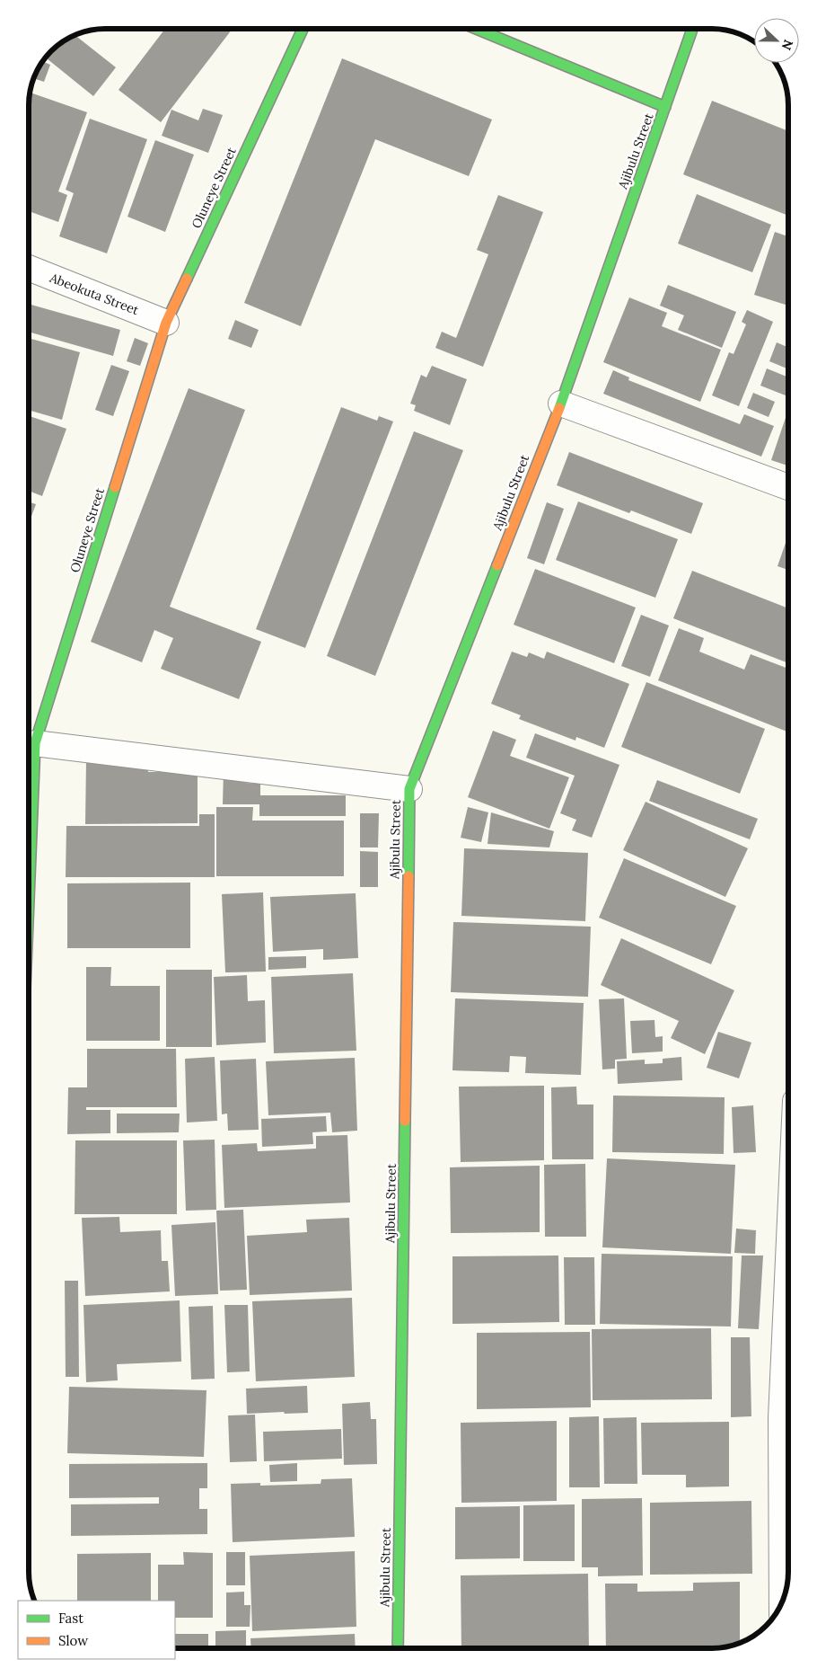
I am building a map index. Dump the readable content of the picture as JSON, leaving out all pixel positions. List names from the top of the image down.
{
  "streets": {
    "street": ["Ajibulu Street", "Oluneye Street", "Abeokuta Street"]
  },
  "crossings": [
    ["Oluneye Street", "Abeokuta Street"]
  ],
  "legend": ["Fast", "Slow"],
  "north": "right"
}
